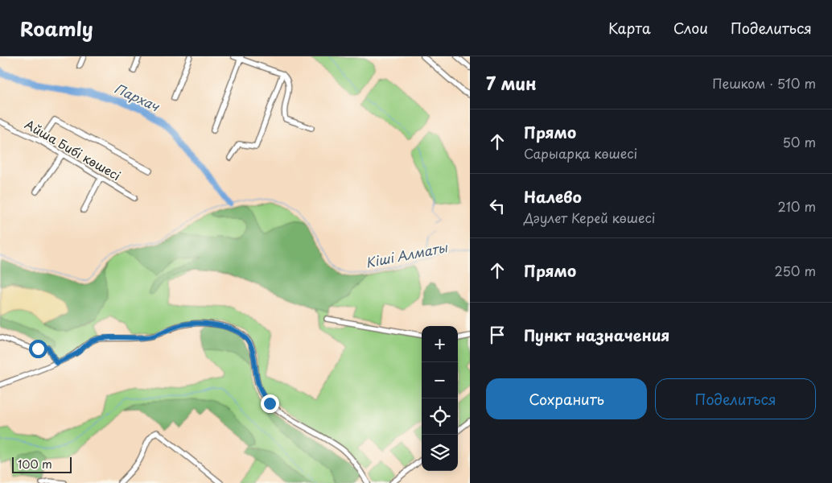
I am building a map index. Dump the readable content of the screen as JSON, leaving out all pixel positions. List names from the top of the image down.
{
  "streets": {
    "street": ["Айша Бибі көшесі"]
  },
  "water": ["Пархач", "Кіші Алматы"],
  "scale_bar": "100 m",
  "page": {
    "header": "Roamly",
    "nav": ["Карта", "Слои", "Поделиться"],
    "heading": ["7 мин", "Пешком · 510 m"],
    "list": [
      ["Прямо", "Сарыарқа көшесі", "50 m"],
      ["Налево", "Дәулет Керей көшесі", "210 m"],
      ["Прямо", "250 m"],
      "Пункт назначения"
    ],
    "map_buttons": ["+", "−"],
    "buttons": ["Сохранить", "Поделиться"],
    "scale": "100 m"
  }
}
